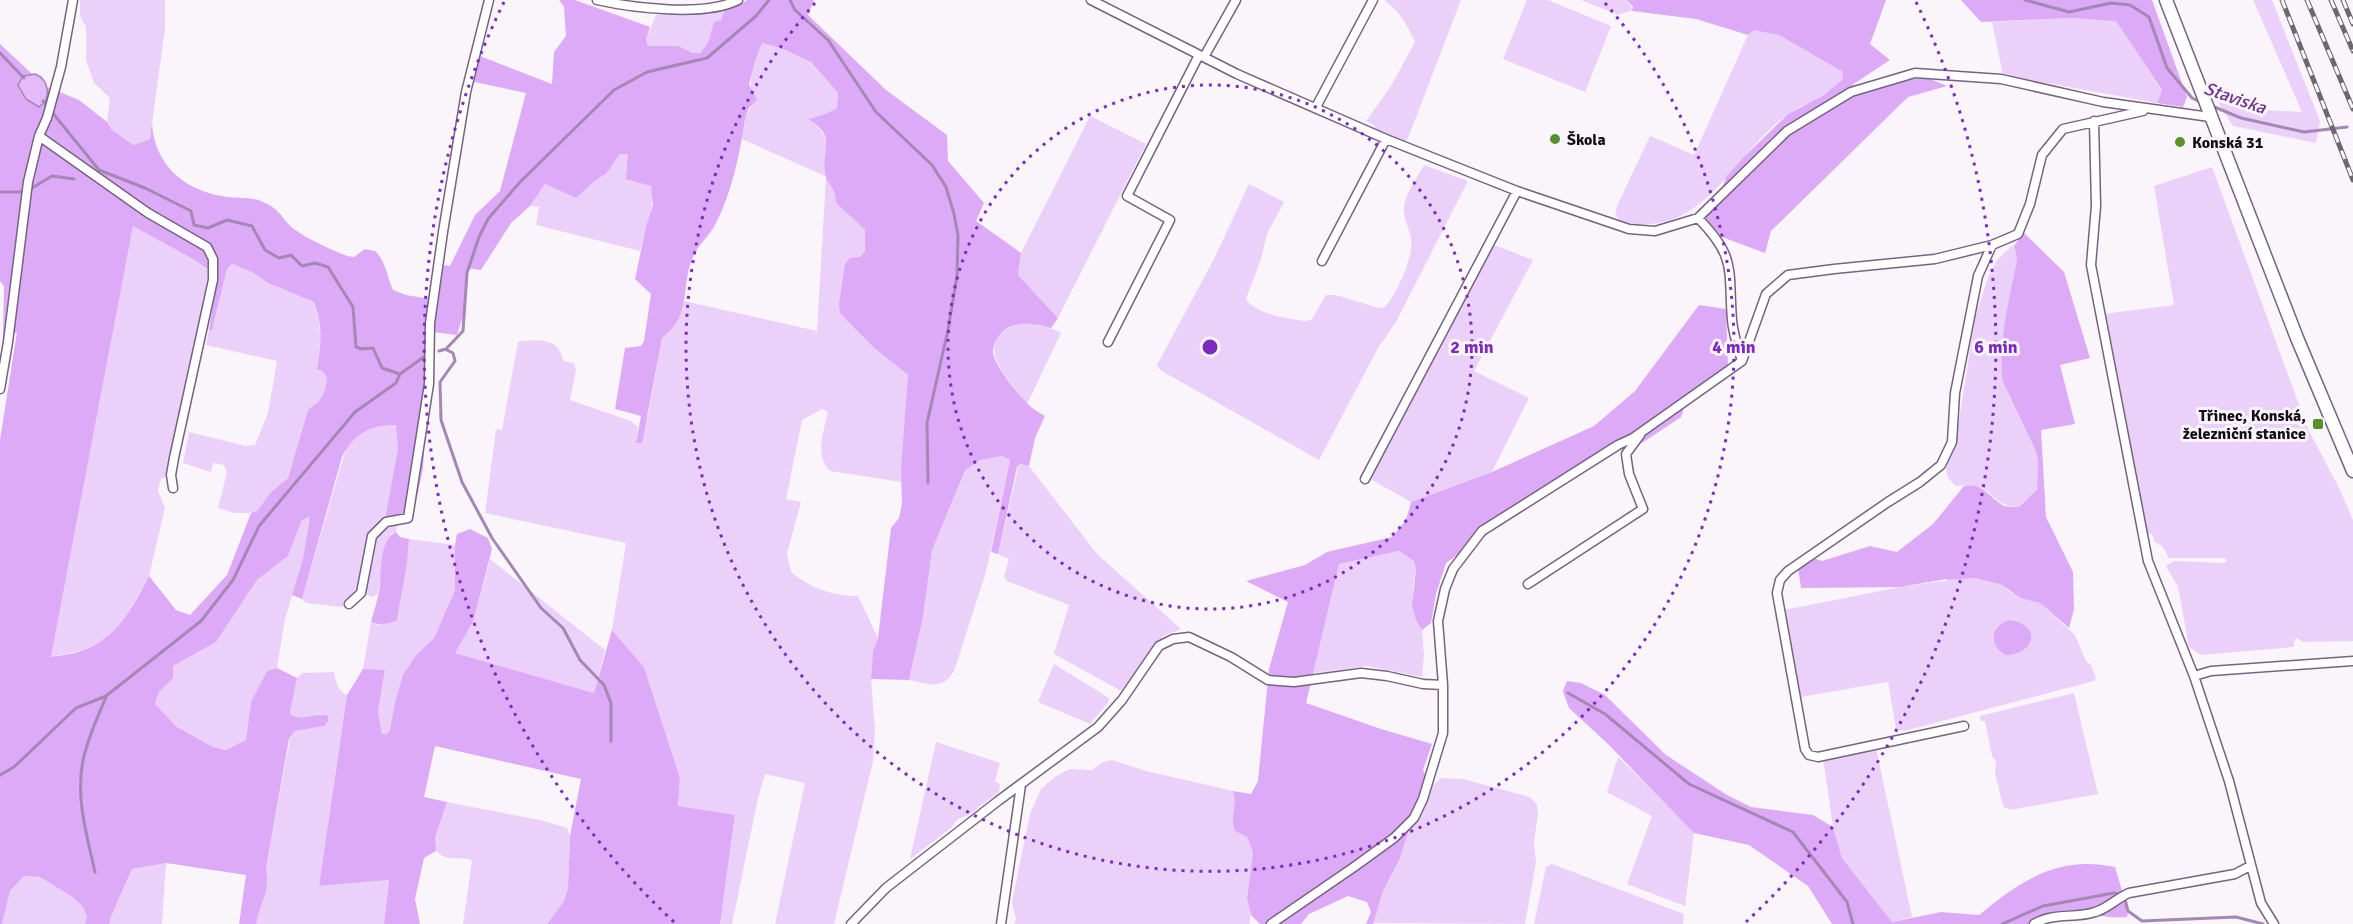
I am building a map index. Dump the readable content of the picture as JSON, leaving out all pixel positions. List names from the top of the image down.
{
  "water": ["Staviska"],
  "places": {
    "other": ["Škola", "Konská 31"],
    "transit": ["Třinec, Konská, železniční stanice"]
  },
  "rings": ["2 min", "4 min", "6 min"]
}
